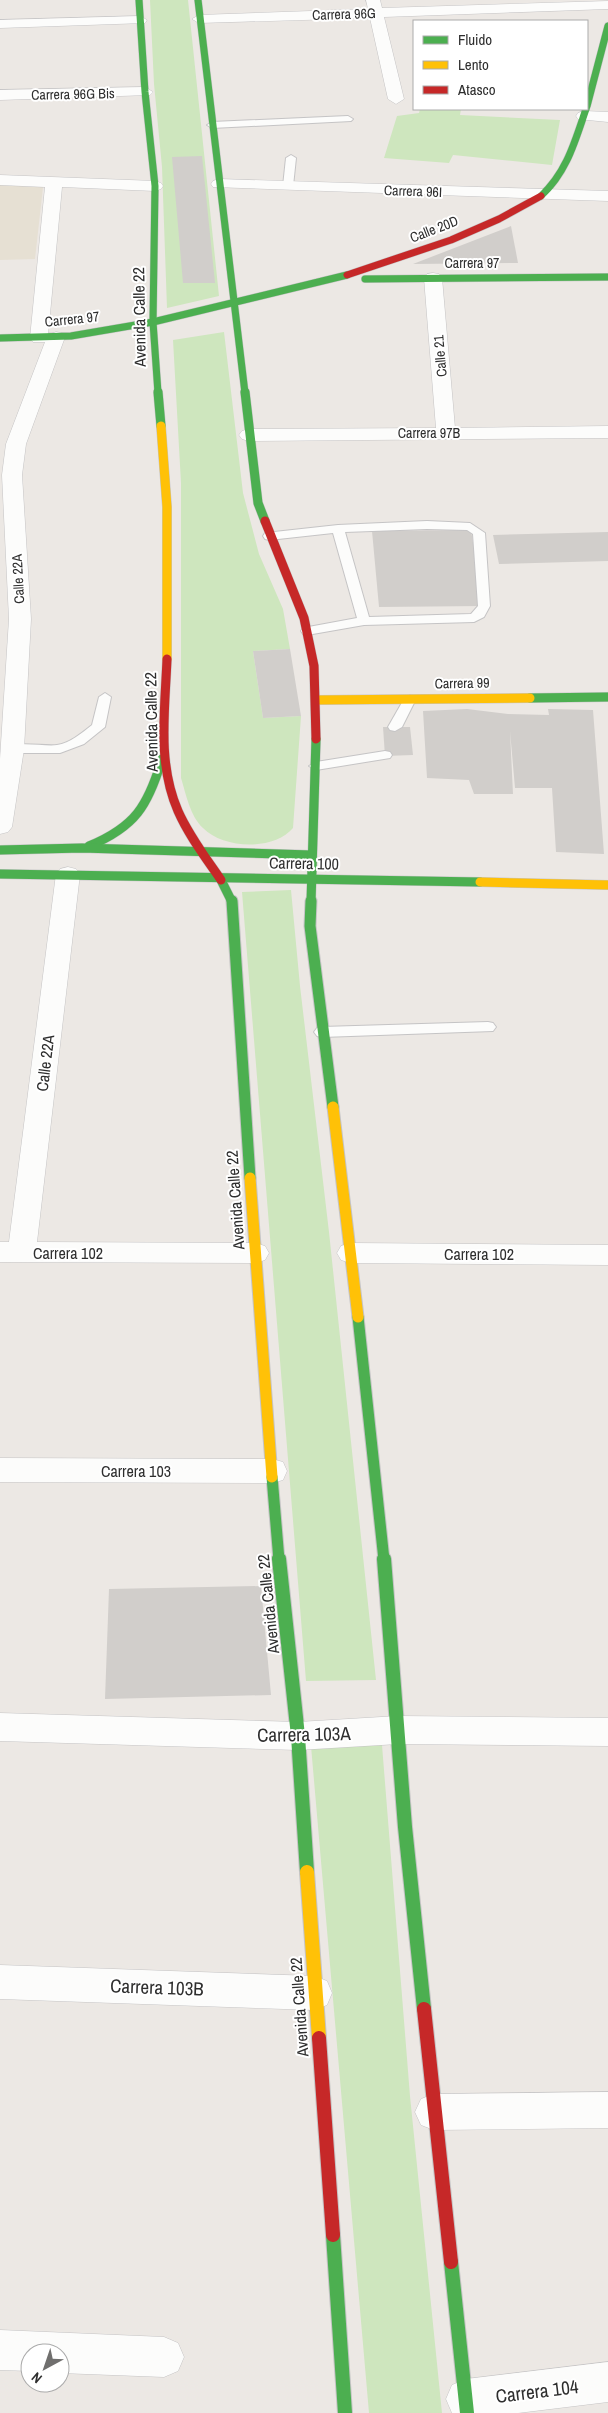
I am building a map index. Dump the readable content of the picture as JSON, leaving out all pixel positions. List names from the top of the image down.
{
  "streets": {
    "main road": [
      "Calle 20D",
      "Carrera 97",
      "Avenida Calle 22",
      "Carrera 99",
      "Carrera 100"
    ],
    "street": [
      "Carrera 96G",
      "Carrera 96G Bis",
      "Carrera 96I",
      "Calle 21",
      "Carrera 97B",
      "Calle 22A",
      "Carrera 102",
      "Carrera 103",
      "Carrera 103A",
      "Carrera 103B",
      "Carrera 104"
    ]
  },
  "crossings": [
    ["Carrera 96G Bis", "Avenida Calle 22"],
    ["Carrera 96I", "Calle 20D"],
    ["Calle 20D", "Carrera 97"],
    ["Carrera 97", "Avenida Calle 22"],
    ["Carrera 97", "Calle 21"],
    ["Carrera 97", "Calle 22A"],
    ["Avenida Calle 22", "Carrera 100"],
    ["Avenida Calle 22", "Carrera 102"],
    ["Avenida Calle 22", "Carrera 103"],
    ["Avenida Calle 22", "Carrera 103A"],
    ["Avenida Calle 22", "Carrera 103B"],
    ["Calle 21", "Carrera 97B"],
    ["Calle 22A", "Carrera 100"],
    ["Calle 22A", "Carrera 102"]
  ],
  "legend": ["Fluido", "Lento", "Atasco"],
  "north": "bottom left"
}
